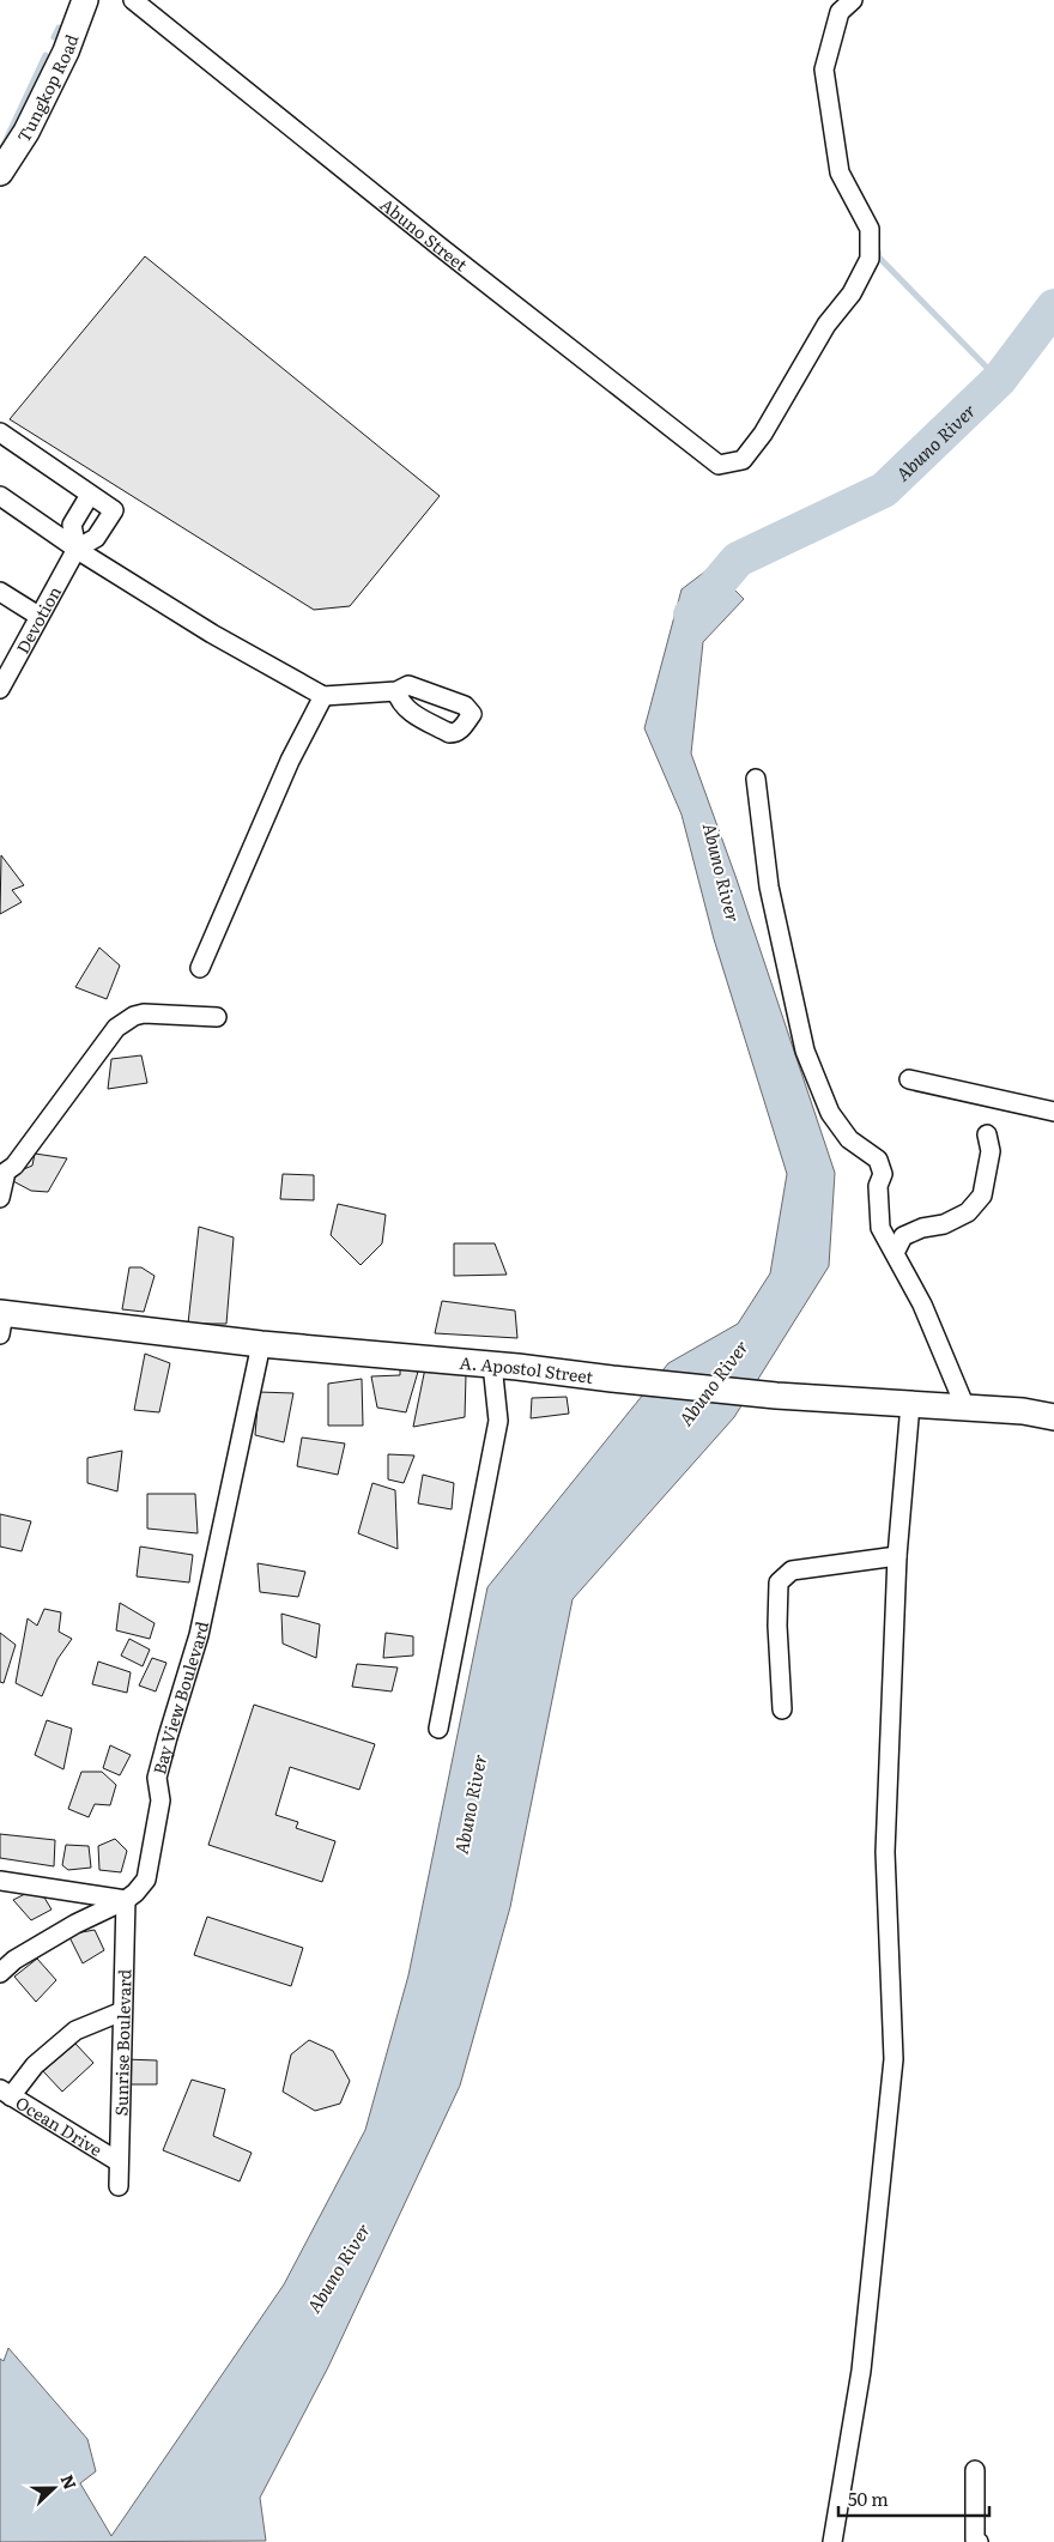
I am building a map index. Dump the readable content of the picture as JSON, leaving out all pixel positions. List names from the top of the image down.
{
  "streets": {
    "street": [
      "Tungkop Road",
      "Abuno Street",
      "Devotion",
      "A. Apostol Street",
      "Bay View Boulevard",
      "Sunrise Boulevard",
      "Ocean Drive"
    ]
  },
  "crossings": [
    ["A. Apostol Street", "Bay View Boulevard"],
    ["Bay View Boulevard", "Sunrise Boulevard"],
    ["Sunrise Boulevard", "Ocean Drive"]
  ],
  "water": ["Abuno River"],
  "scale_bar": "50 m",
  "north": "right"
}
